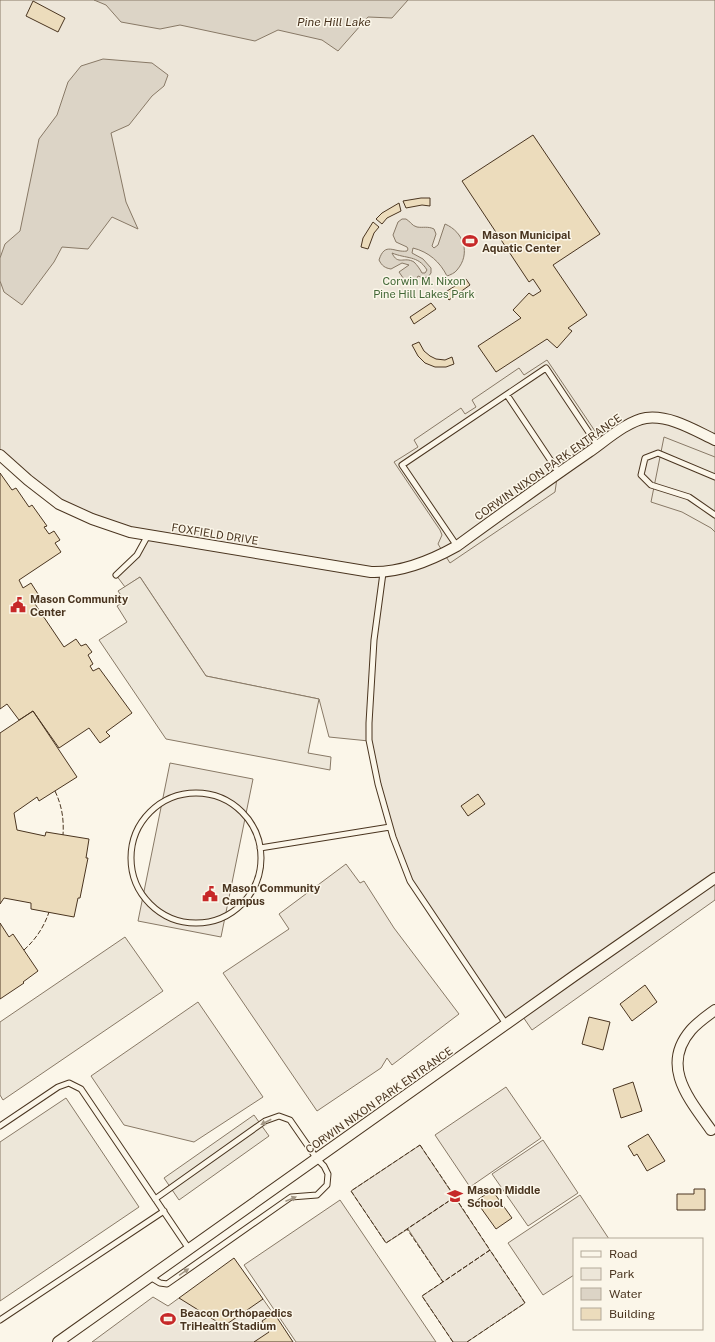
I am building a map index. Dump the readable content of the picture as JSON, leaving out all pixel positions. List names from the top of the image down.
{
  "streets": {
    "street": ["CORWIN NIXON PARK ENTRANCE", "FOXFIELD DRIVE"]
  },
  "crossings": [
    ["CORWIN NIXON PARK ENTRANCE", "FOXFIELD DRIVE"]
  ],
  "water": ["Pine Hill Lake"],
  "parks": ["Corwin M. Nixon Pine Hill Lakes Park"],
  "places": {
    "sports": ["Mason Municipal Aquatic Center", "Beacon Orthopaedics TriHealth Stadium"],
    "public building": ["Mason Community Center", "Mason Community Campus"],
    "school or university": ["Mason Middle School"]
  },
  "legend": [
    "Road",
    "Park",
    "Water",
    "Building"
  ]
}
